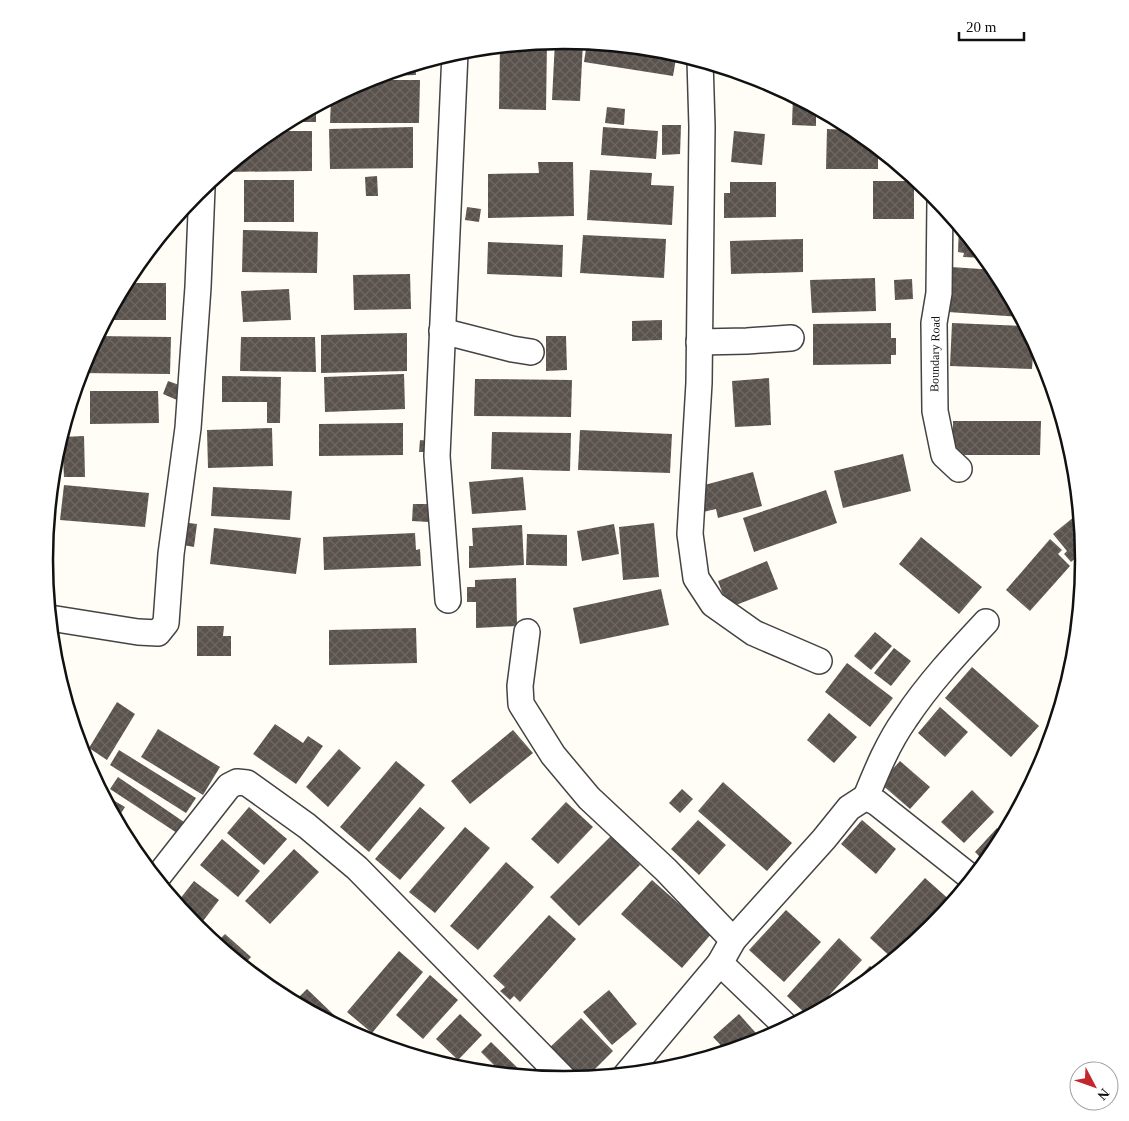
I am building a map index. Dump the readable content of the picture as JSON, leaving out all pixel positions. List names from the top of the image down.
{
  "streets": {
    "street": ["Boundary Road"]
  },
  "scale_bar": "20 m",
  "north": "bottom right"
}
